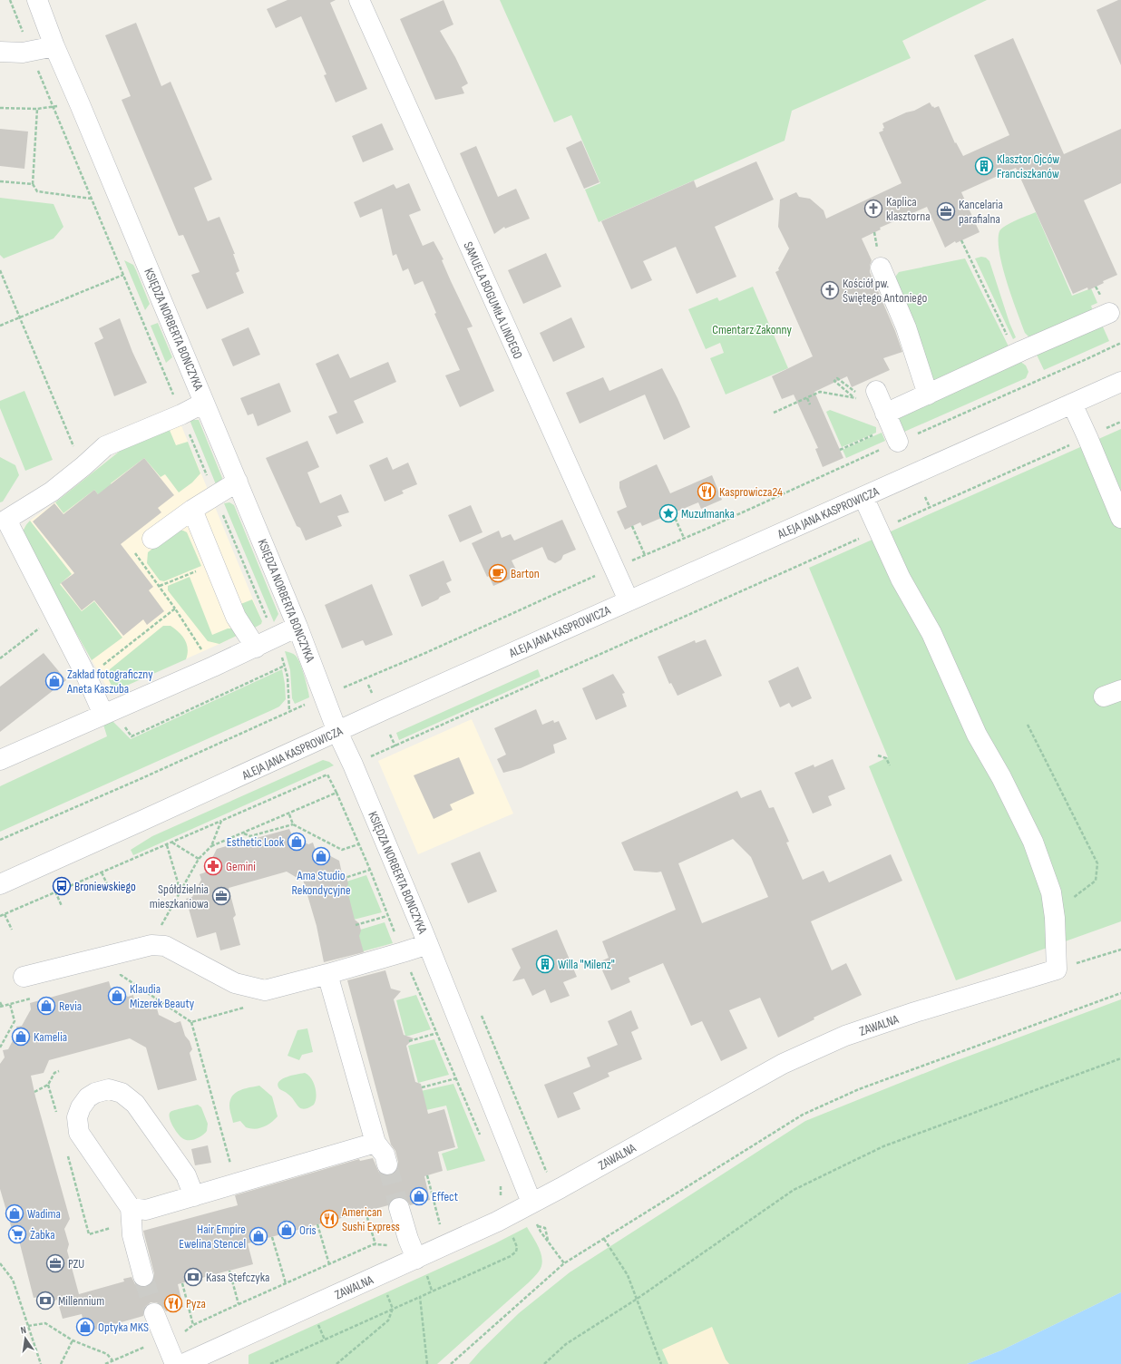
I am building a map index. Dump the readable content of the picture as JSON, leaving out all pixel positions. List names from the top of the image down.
{
  "streets": {
    "street": [
      "SAMUELA BOGUMIŁA LINDEGO",
      "KSIĘDZA NORBERTA BONCZYKA",
      "ALEJA JANA KASPROWICZA",
      "ZAWALNA"
    ]
  },
  "crossings": [
    ["SAMUELA BOGUMIŁA LINDEGO", "ALEJA JANA KASPROWICZA"],
    ["KSIĘDZA NORBERTA BONCZYKA", "ALEJA JANA KASPROWICZA"],
    ["KSIĘDZA NORBERTA BONCZYKA", "ZAWALNA"]
  ],
  "parks": ["Cmentarz Zakonny"],
  "places": {
    "building": ["Klasztor Ojców Franciszkanów", "Willa \"Milenz\""],
    "church": ["Kaplica klasztorna", "Kościół pw. Świętego Antoniego"],
    "office": ["Kancelaria parafialna", "Spółdzielnia mieszkaniowa", "PZU"],
    "restaurant": ["Kasprowicza24", "American Sushi Express", "Pyza"],
    "place": ["Muzułmanka"],
    "cafe": ["Barton"],
    "shop": [
      "Zakład fotograficzny Aneta Kaszuba",
      "Esthetic Look",
      "Ama Studio Rekondycyjne",
      "Klaudia Mizerek Beauty",
      "Revia",
      "Kamelia",
      "Effect",
      "Wadima",
      "Oris",
      "Hair Empire Ewelina Stencel",
      "Optyka MKS"
    ],
    "pharmacy": ["Gemini"],
    "bus stop": ["Broniewskiego"],
    "supermarket": ["Żabka"],
    "bank": ["Kasa Stefczyka", "Millennium"]
  },
  "north": "top"
}
